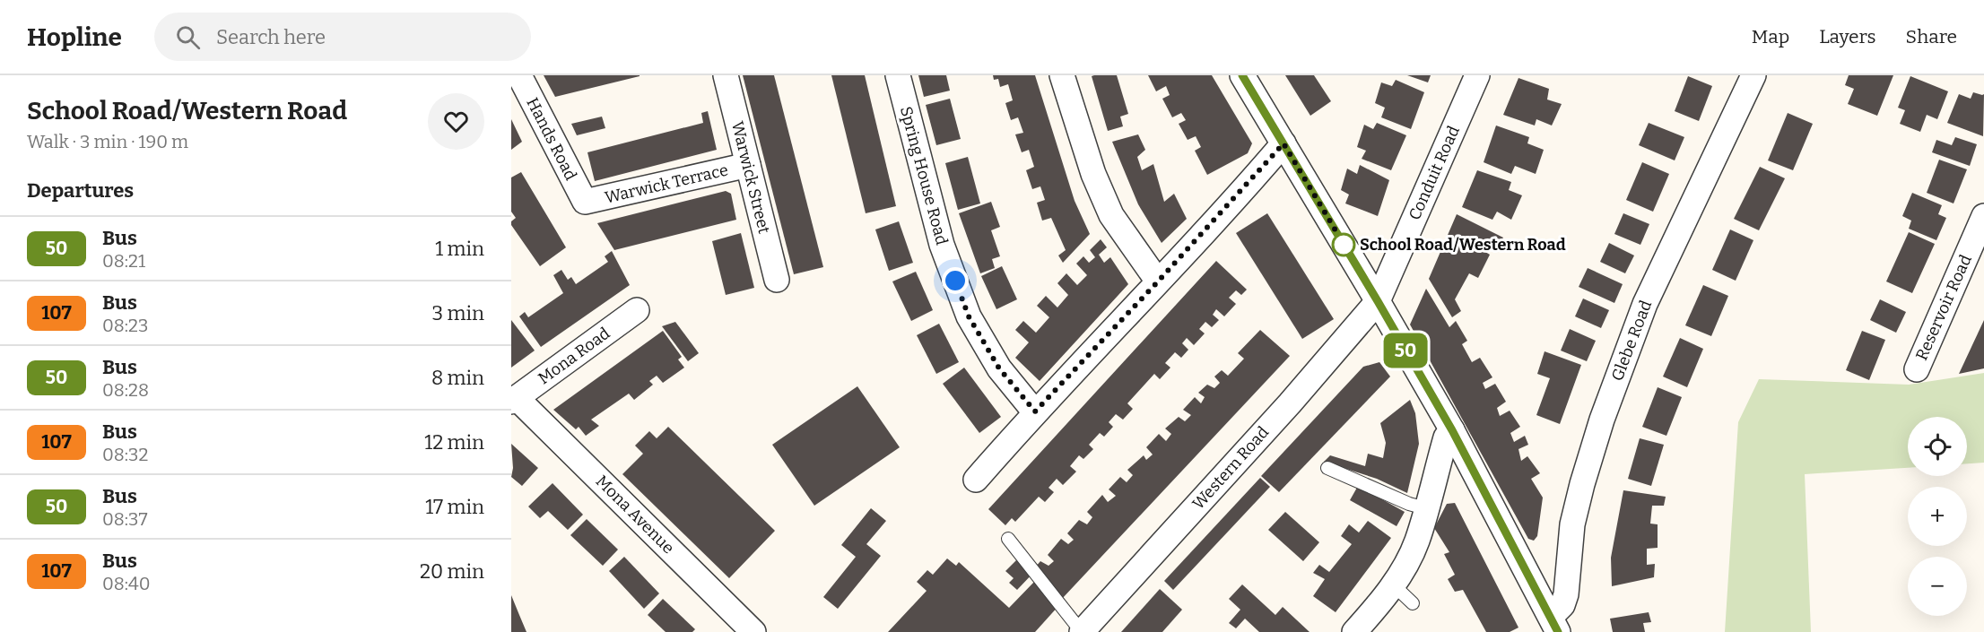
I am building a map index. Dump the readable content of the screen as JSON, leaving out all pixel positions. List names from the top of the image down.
{
  "streets": {
    "street": [
      "Hands Road",
      "Conduit Road",
      "Spring House Road",
      "Warwick Street",
      "Warwick Terrace",
      "Reservoir Road",
      "Glebe Road",
      "Mona Road",
      "Western Road",
      "Mona Avenue"
    ]
  },
  "crossings": [
    ["Hands Road", "Warwick Terrace"],
    ["Conduit Road", "Western Road"],
    ["Warwick Street", "Warwick Terrace"],
    ["Mona Road", "Mona Avenue"]
  ],
  "places": ["School Road/Western Road"],
  "lines": ["bus line 50"],
  "page": {
    "header": "Hopline",
    "search": "Search here",
    "nav": ["Map", "Layers", "Share"],
    "heading": [
      ["School Road/Western Road", "Walk · 3 min · 190 m"],
      "Departures"
    ],
    "on_map": "50",
    "list": [
      {
        "mark": "50",
        "name": "Bus",
        "note": "08:21",
        "value": "1 min"
      },
      {
        "mark": "107",
        "name": "Bus",
        "note": "08:23",
        "value": "3 min"
      },
      {
        "mark": "50",
        "name": "Bus",
        "note": "08:28",
        "value": "8 min"
      },
      {
        "mark": "107",
        "name": "Bus",
        "note": "08:32",
        "value": "12 min"
      },
      {
        "mark": "50",
        "name": "Bus",
        "note": "08:37",
        "value": "17 min"
      },
      {
        "mark": "107",
        "name": "Bus",
        "note": "08:40",
        "value": "20 min"
      }
    ],
    "map_buttons": ["+", "−"]
  }
}
